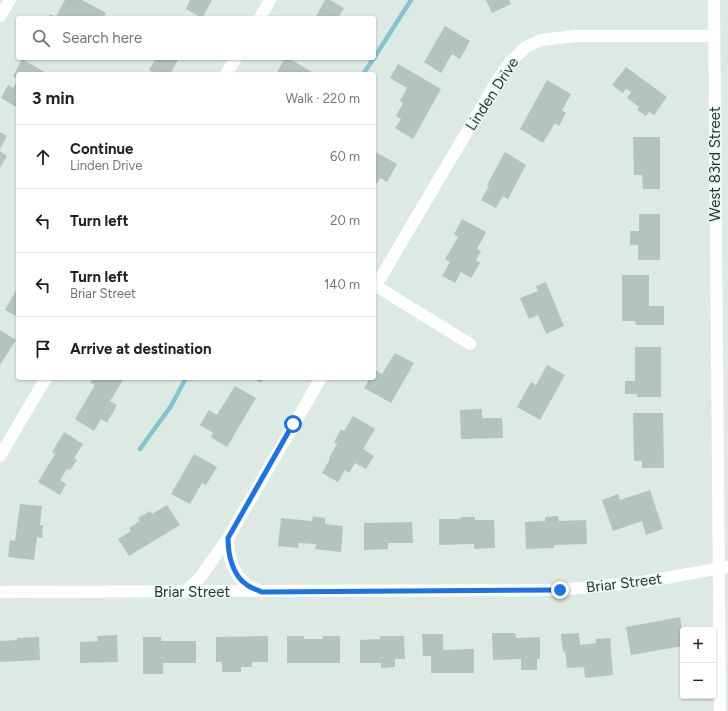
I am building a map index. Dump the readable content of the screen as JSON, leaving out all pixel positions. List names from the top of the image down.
{
  "streets": {
    "street": ["Linden Drive", "West 83rd Street", "Briar Street"]
  },
  "crossings": [
    ["Linden Drive", "West 83rd Street"],
    ["West 83rd Street", "Briar Street"]
  ],
  "page": {
    "search": "Search here",
    "heading": ["3 min", "Walk · 220 m"],
    "list": [
      ["Continue", "Linden Drive", "60 m"],
      ["Turn left", "20 m"],
      ["Turn left", "Briar Street", "140 m"],
      "Arrive at destination"
    ],
    "map_buttons": ["+", "−"]
  }
}
